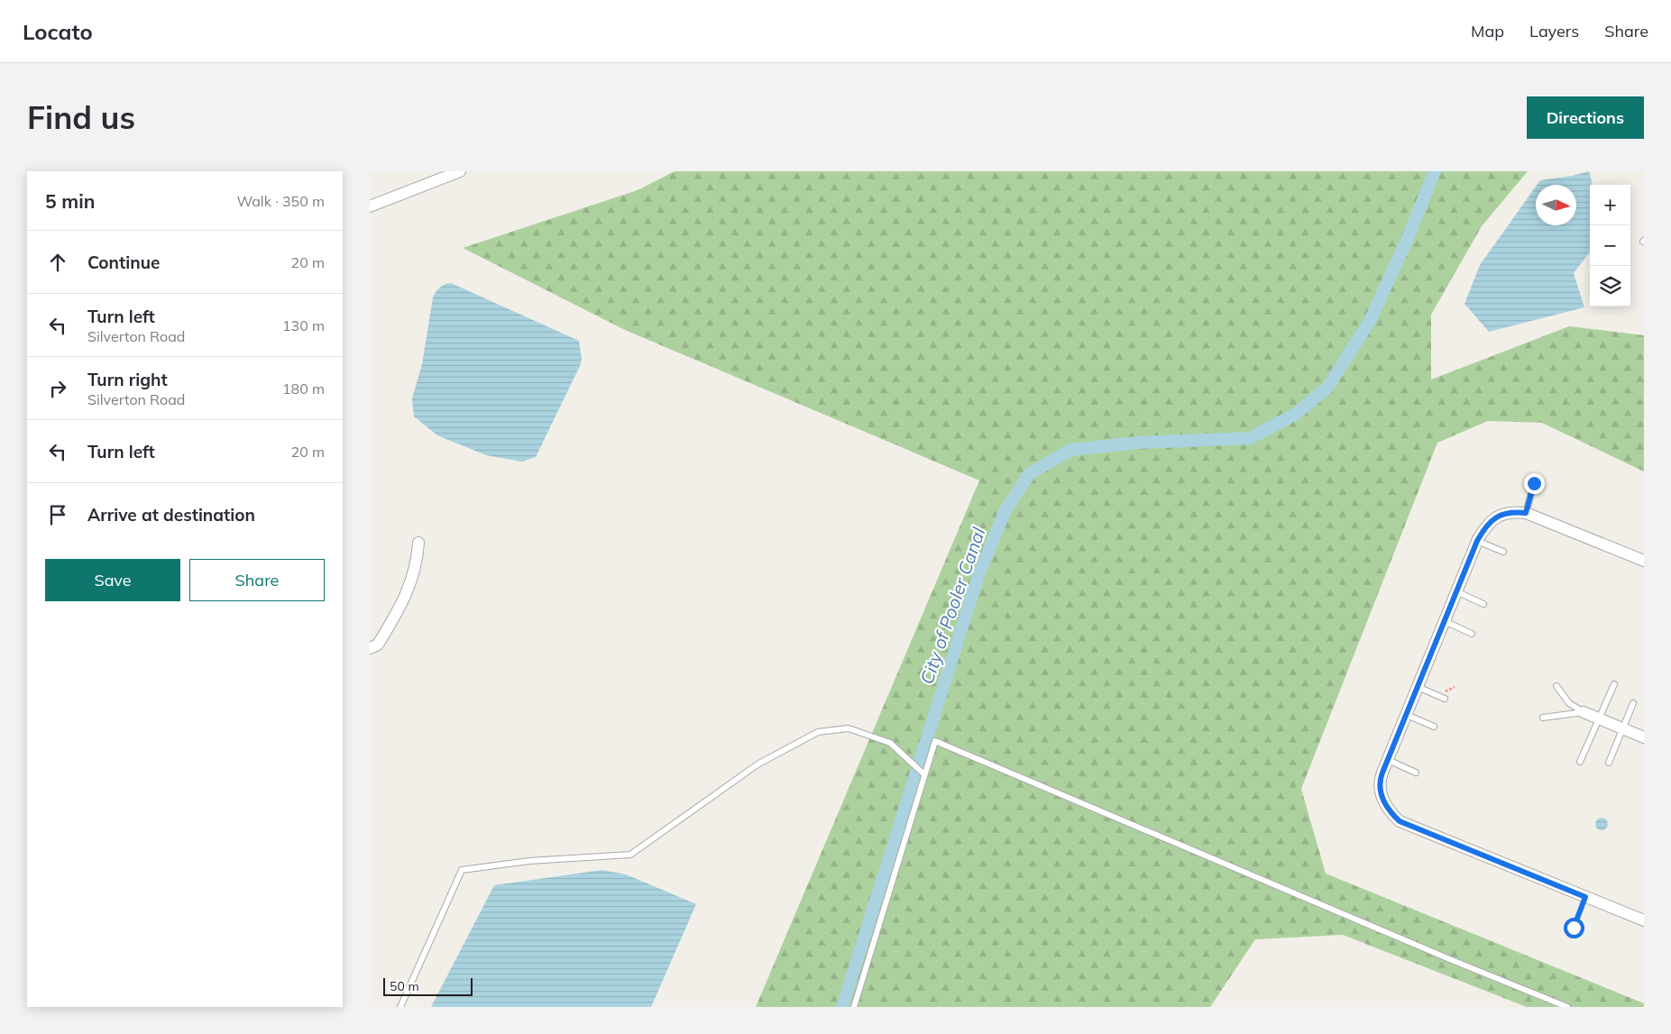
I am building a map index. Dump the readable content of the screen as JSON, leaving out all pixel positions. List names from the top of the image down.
{
  "water": ["City of Pooler Canal"],
  "scale_bar": "50 m",
  "north": "right",
  "page": {
    "header": "Locato",
    "nav": ["Map", "Layers", "Share"],
    "buttons": [
      "Directions",
      ["Save", "Share"]
    ],
    "title": "Find us",
    "heading": ["5 min", "Walk · 350 m"],
    "map_buttons": ["+", "−"],
    "list": [
      ["Continue", "20 m"],
      ["Turn left", "Silverton Road", "130 m"],
      ["Turn right", "Silverton Road", "180 m"],
      ["Turn left", "20 m"],
      "Arrive at destination"
    ],
    "scale": "50 m"
  }
}
